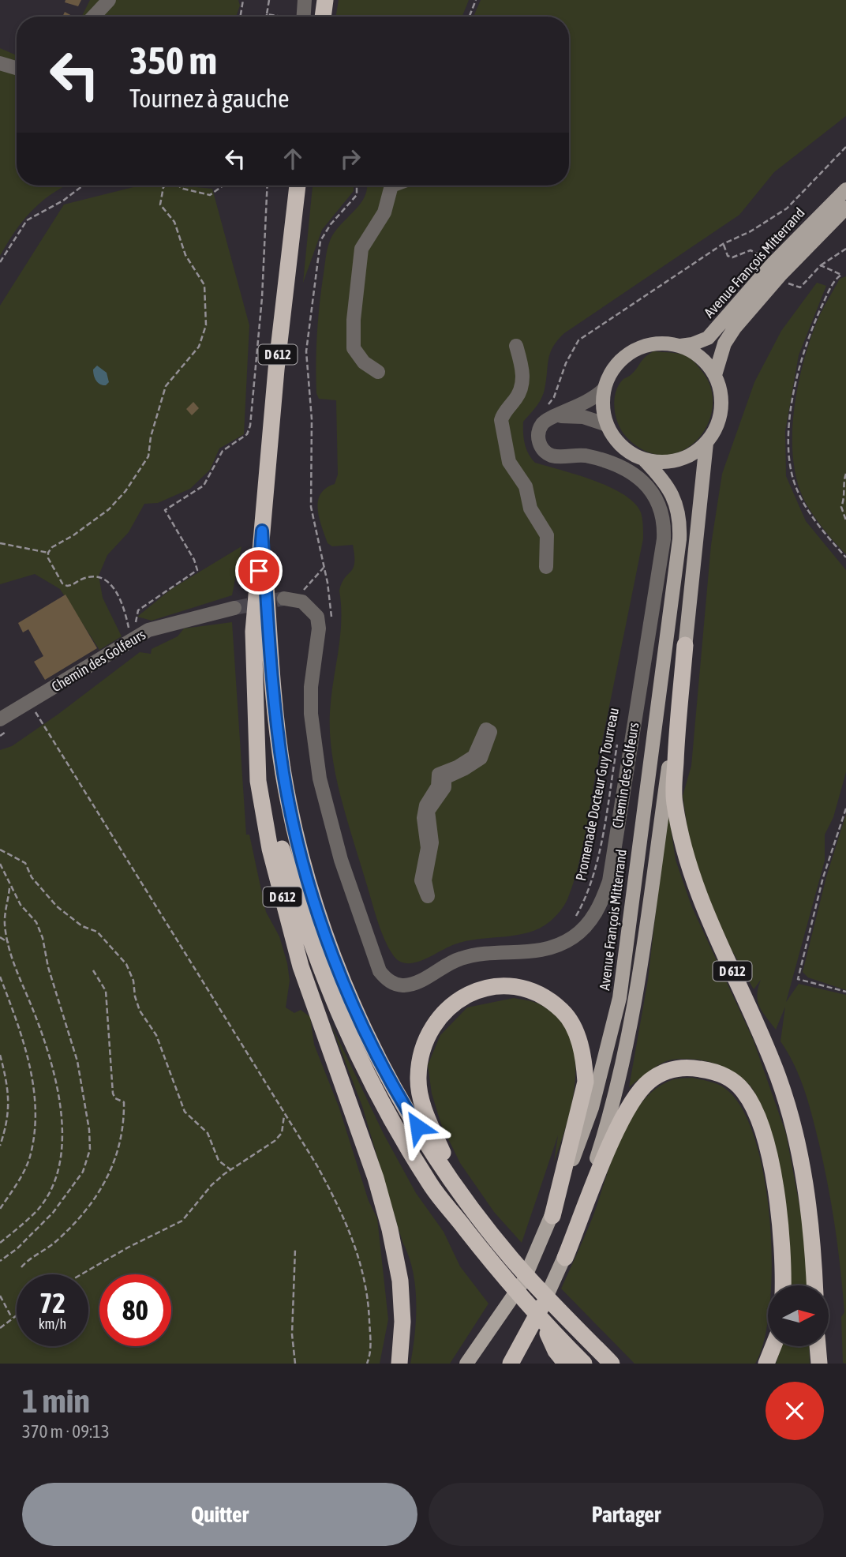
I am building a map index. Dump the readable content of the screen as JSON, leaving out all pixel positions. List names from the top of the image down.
{
  "streets": {
    "highway": ["D 612"],
    "main road": ["Avenue François Mitterrand"],
    "street": ["Chemin des Golfeurs"],
    "path": ["Promenade Docteur Guy Tourreau"]
  },
  "crossings": [
    ["Avenue François Mitterrand", "D 612"],
    ["Avenue François Mitterrand", "Chemin des Golfeurs"]
  ],
  "north": "right",
  "page": {
    "turn": ["350 m", "Tournez à gauche"],
    "speed": "72 km/h",
    "limit": "80",
    "heading": ["1 min", "370 m · 09:13"],
    "buttons": ["Quitter", "Partager"]
  }
}
